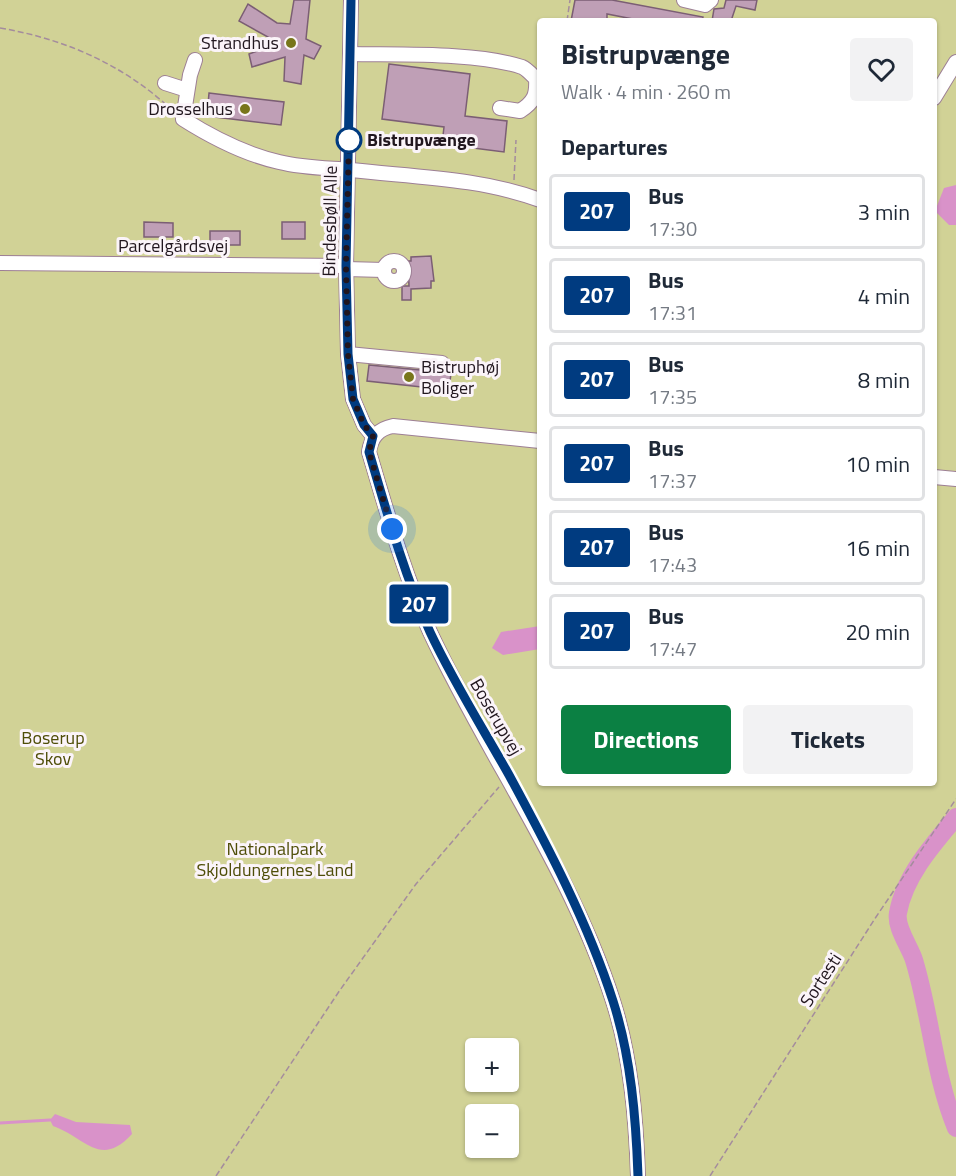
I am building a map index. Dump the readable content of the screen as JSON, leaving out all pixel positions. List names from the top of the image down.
{
  "streets": {
    "street": ["Bindesbøll Alle", "Parcelgårdsvej", "Boserupvej"],
    "path": ["Sortesti"]
  },
  "crossings": [
    ["Bindesbøll Alle", "Parcelgårdsvej"],
    ["Bindesbøll Alle", "Boserupvej"]
  ],
  "parks": ["Boserup Skov", "Nationalpark Skjoldungernes Land"],
  "places": [
    "Strandhus",
    "Drosselhus",
    "Bistrupvænge",
    "Bistruphøj Boliger"
  ],
  "lines": ["bus line 207"],
  "page": {
    "on_map": "207",
    "heading": [
      ["Bistrupvænge", "Walk · 4 min · 260 m"],
      "Departures"
    ],
    "list": [
      {
        "mark": "207",
        "name": "Bus",
        "note": "17:30",
        "value": "3 min"
      },
      {
        "mark": "207",
        "name": "Bus",
        "note": "17:31",
        "value": "4 min"
      },
      {
        "mark": "207",
        "name": "Bus",
        "note": "17:35",
        "value": "8 min"
      },
      {
        "mark": "207",
        "name": "Bus",
        "note": "17:37",
        "value": "10 min"
      },
      {
        "mark": "207",
        "name": "Bus",
        "note": "17:43",
        "value": "16 min"
      },
      {
        "mark": "207",
        "name": "Bus",
        "note": "17:47",
        "value": "20 min"
      }
    ],
    "buttons": ["Directions", "Tickets"],
    "map_buttons": ["+", "−"]
  }
}
